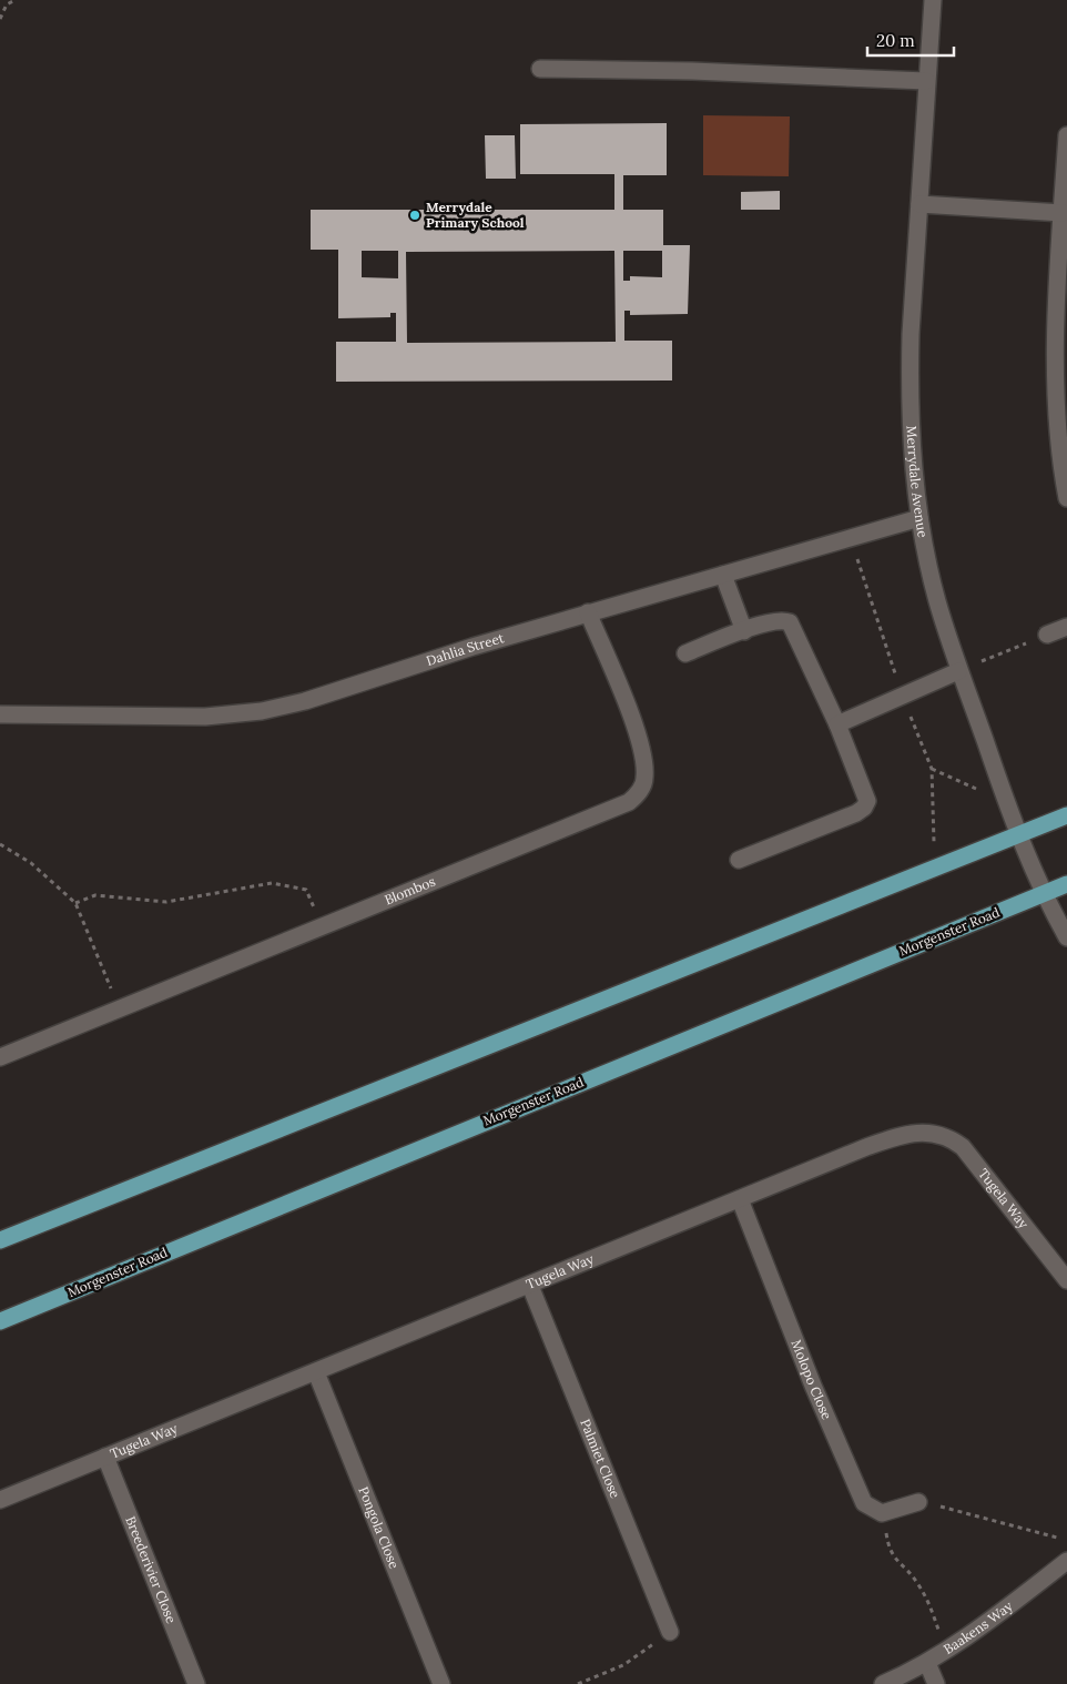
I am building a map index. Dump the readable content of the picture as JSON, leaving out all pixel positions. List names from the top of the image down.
{
  "streets": {
    "main road": ["Morgenster Road"],
    "street": [
      "Merrydale Avenue",
      "Dahlia Street",
      "Blombos",
      "Tugela Way",
      "Molopo Close",
      "Palmiet Close",
      "Pongola Close",
      "Breederivier Close",
      "Baakens Way"
    ]
  },
  "crossings": [
    ["Merrydale Avenue", "Dahlia Street"],
    ["Merrydale Avenue", "Morgenster Road"],
    ["Dahlia Street", "Blombos"],
    ["Tugela Way", "Molopo Close"],
    ["Tugela Way", "Palmiet Close"],
    ["Tugela Way", "Pongola Close"],
    ["Tugela Way", "Breederivier Close"]
  ],
  "places": ["Merrydale Primary School"],
  "scale_bar": "20 m"
}
